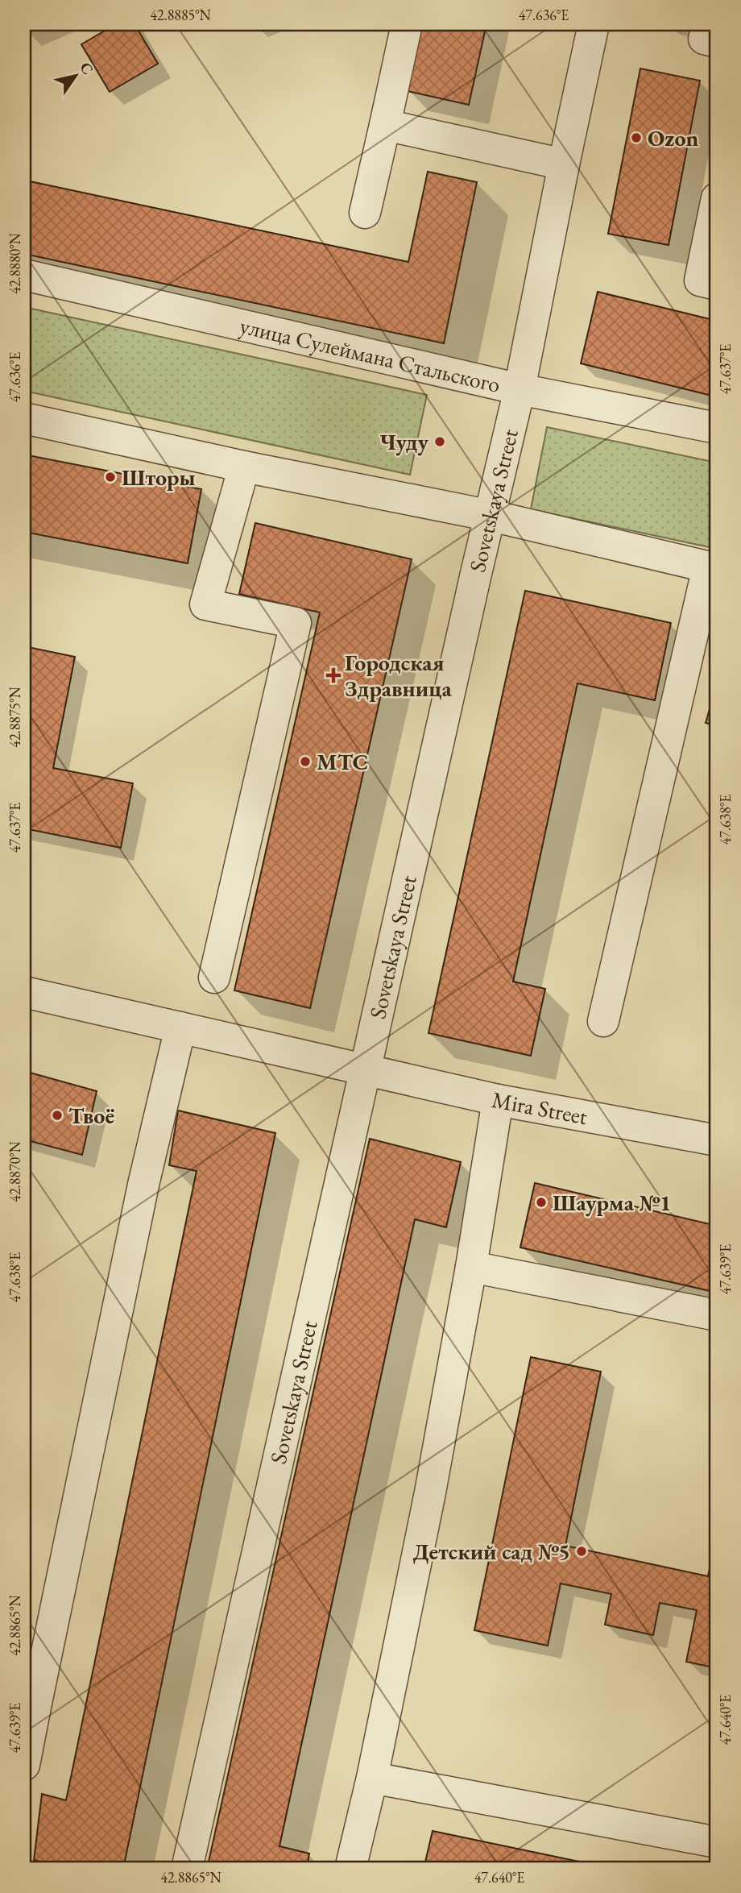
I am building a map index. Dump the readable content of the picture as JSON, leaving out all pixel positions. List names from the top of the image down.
{
  "streets": {
    "street": ["улица Сулеймана Стальского", "Sovetskaya Street", "Mira Street"]
  },
  "crossings": [
    ["улица Сулеймана Стальского", "Sovetskaya Street"],
    ["Sovetskaya Street", "Mira Street"]
  ],
  "places": {
    "other": [
      "Ozon",
      "Чуду",
      "Шторы",
      "МТС",
      "Твоё",
      "Шаурма №1",
      "Детский сад №5"
    ],
    "health": ["Городская Здравница"]
  },
  "north": "top right",
  "coordinates": [
    "42.8885°N",
    "47.636°E",
    "42.8880°N",
    "47.637°E",
    "42.8875°N",
    "47.638°E",
    "42.8870°N",
    "47.639°E",
    "42.8865°N",
    "47.640°E"
  ]
}
